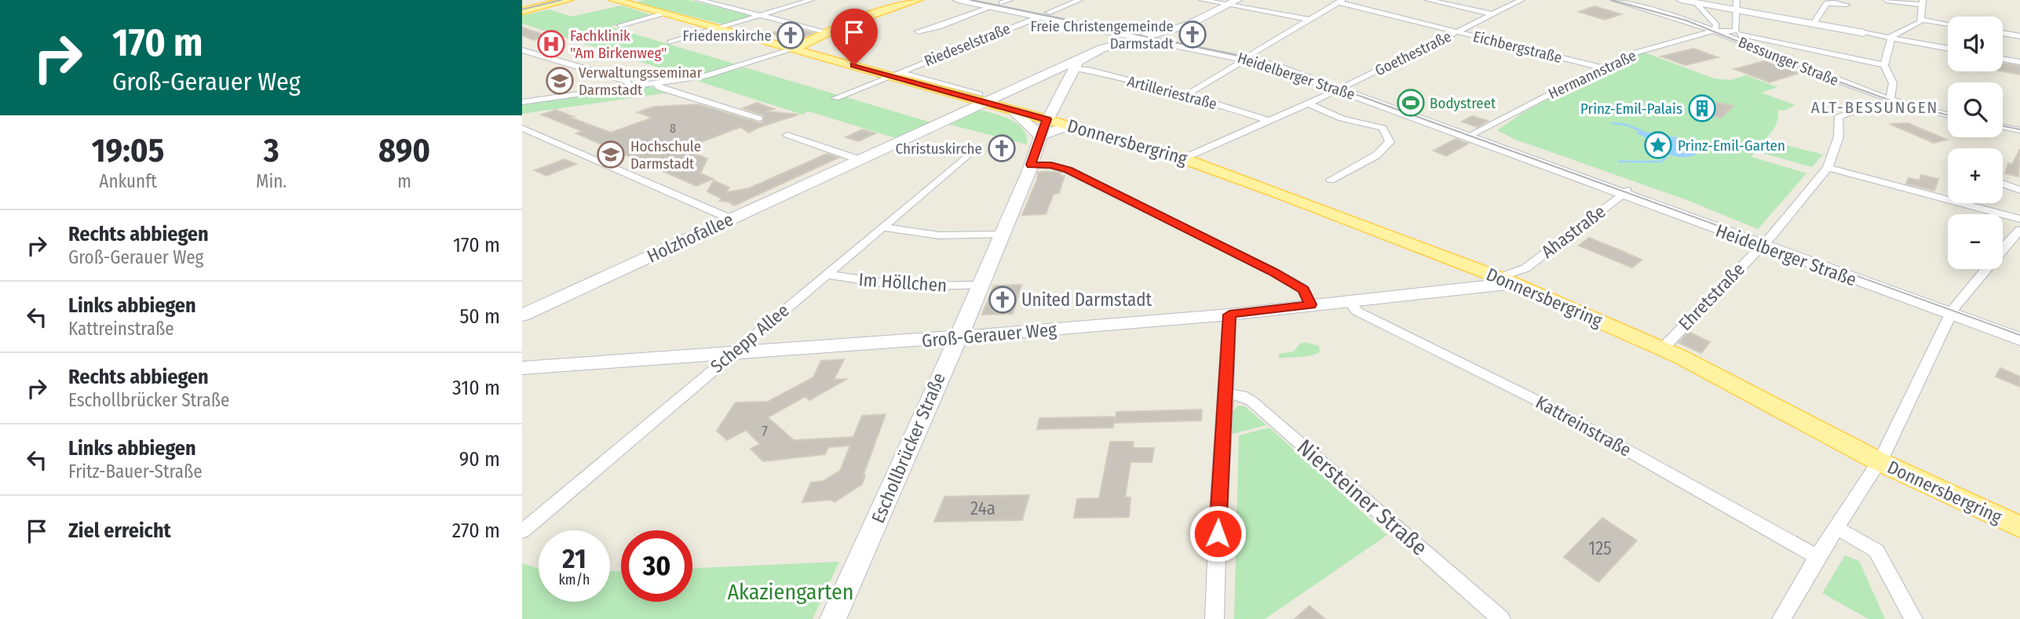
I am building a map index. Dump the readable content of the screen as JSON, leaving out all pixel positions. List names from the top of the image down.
{
  "streets": {
    "main road": [
      "Heidelberger Straße",
      "Donnersbergring",
      "Holzhofallee",
      "Groß-Gerauer Weg",
      "Eschollbrücker Straße"
    ],
    "street": [
      "Riedeselstraße",
      "Eichbergstraße",
      "Goethestraße",
      "Bessunger Straße",
      "Hermannstraße",
      "Artilleriestraße",
      "Ahastraße",
      "Im Höllchen",
      "Ehretstraße",
      "Schepp Allee",
      "Kattreinstraße",
      "Niersteiner Straße"
    ]
  },
  "crossings": [
    ["Riedeselstraße", "Heidelberger Straße"],
    ["Riedeselstraße", "Donnersbergring"],
    ["Eichbergstraße", "Goethestraße"],
    ["Eichbergstraße", "Hermannstraße"],
    ["Goethestraße", "Heidelberger Straße"],
    ["Goethestraße", "Artilleriestraße"],
    ["Goethestraße", "Donnersbergring"],
    ["Bessunger Straße", "Hermannstraße"],
    ["Hermannstraße", "Heidelberger Straße"],
    ["Heidelberger Straße", "Ahastraße"],
    ["Heidelberger Straße", "Ehretstraße"],
    ["Artilleriestraße", "Holzhofallee"],
    ["Artilleriestraße", "Eschollbrücker Straße"],
    ["Donnersbergring", "Ahastraße"],
    ["Donnersbergring", "Holzhofallee"],
    ["Donnersbergring", "Ehretstraße"],
    ["Donnersbergring", "Groß-Gerauer Weg"],
    ["Donnersbergring", "Eschollbrücker Straße"],
    ["Ahastraße", "Groß-Gerauer Weg"],
    ["Holzhofallee", "Eschollbrücker Straße"],
    ["Im Höllchen", "Schepp Allee"],
    ["Im Höllchen", "Eschollbrücker Straße"],
    ["Groß-Gerauer Weg", "Schepp Allee"],
    ["Groß-Gerauer Weg", "Kattreinstraße"],
    ["Groß-Gerauer Weg", "Eschollbrücker Straße"]
  ],
  "districts": ["ALT-BESSUNGEN"],
  "parks": ["Akaziengarten"],
  "places": {
    "church": [
      "Freie Christengemeinde Darmstadt",
      "Friedenskirche",
      "Christuskirche",
      "United Darmstadt"
    ],
    "hospital": ["Fachklinik \"Am Birkenweg\""],
    "school or university": ["Verwaltungsseminar Darmstadt", "Hochschule Darmstadt"],
    "sports": ["Bodystreet"],
    "building": ["Prinz-Emil-Palais"],
    "place": ["Prinz-Emil-Garten"]
  },
  "house_numbers": [
    "8",
    "7",
    "24a",
    "125"
  ],
  "page": {
    "turn": ["170 m", "Groß-Gerauer Weg"],
    "map_buttons": ["+", "−"],
    "eta": [
      "19:05",
      "Ankunft",
      "3",
      "Min.",
      "890",
      "m"
    ],
    "list": [
      {
        "name": "Rechts abbiegen",
        "note": "Groß-Gerauer Weg",
        "value": "170 m"
      },
      {
        "name": "Links abbiegen",
        "note": "Kattreinstraße",
        "value": "50 m"
      },
      {
        "name": "Rechts abbiegen",
        "note": "Eschollbrücker Straße",
        "value": "310 m"
      },
      {
        "name": "Links abbiegen",
        "note": "Fritz-Bauer-Straße",
        "value": "90 m"
      },
      {
        "name": "Ziel erreicht",
        "value": "270 m"
      }
    ],
    "speed": "21 km/h",
    "limit": "30"
  }
}
